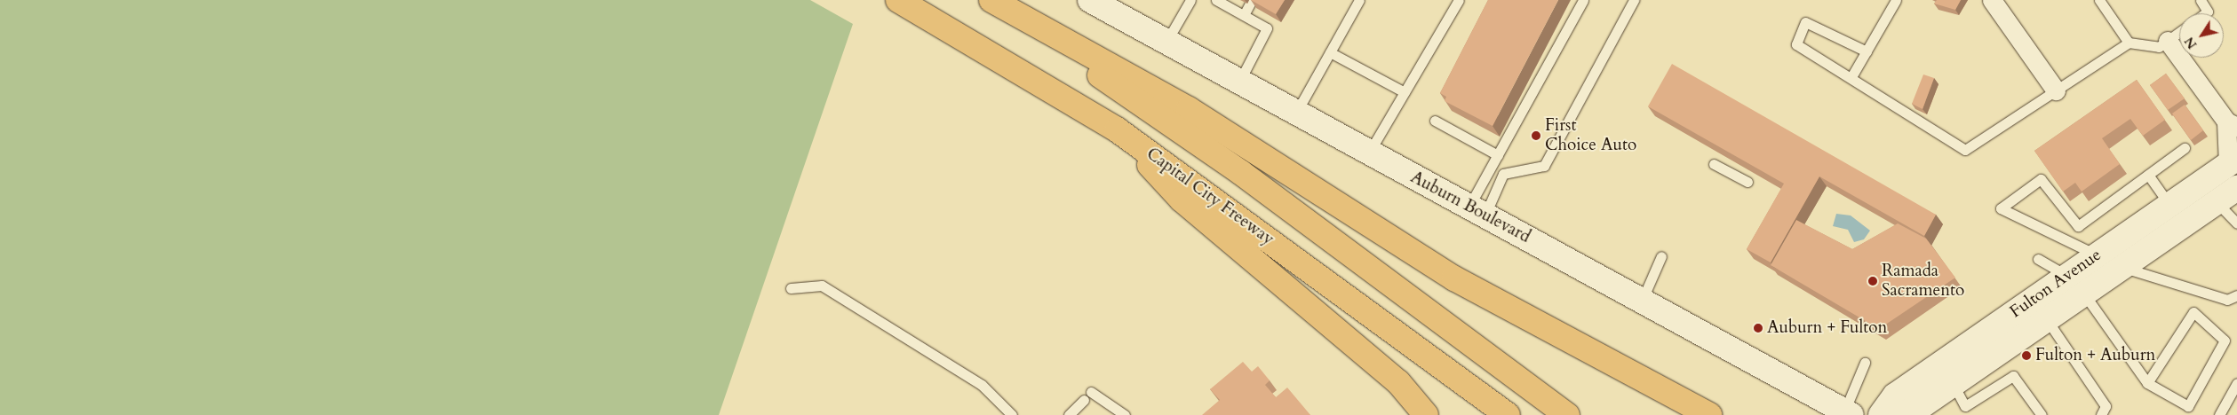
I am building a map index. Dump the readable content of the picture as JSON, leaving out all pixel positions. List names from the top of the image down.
{
  "streets": {
    "highway": ["Capital City Freeway"],
    "main road": ["Auburn Boulevard", "Fulton Avenue"]
  },
  "places": [
    "First Choice Auto",
    "Ramada Sacramento",
    "Auburn + Fulton",
    "Fulton + Auburn"
  ],
  "north": "bottom left"
}
